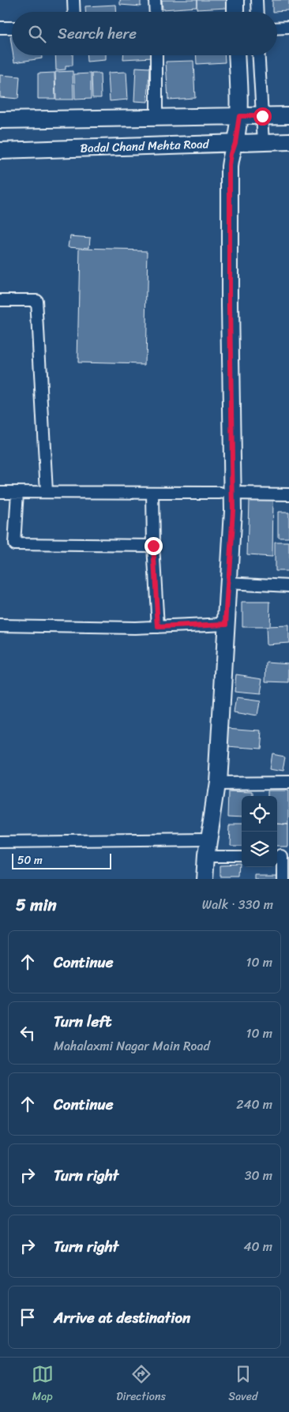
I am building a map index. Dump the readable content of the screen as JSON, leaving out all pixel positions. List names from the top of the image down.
{
  "streets": {
    "street": ["Badal Chand Mehta Road"]
  },
  "scale_bar": "50 m",
  "page": {
    "search": "Search here",
    "scale": "50 m",
    "heading": ["5 min", "Walk · 330 m"],
    "list": [
      ["Continue", "10 m"],
      ["Turn left", "Mahalaxmi Nagar Main Road", "10 m"],
      ["Continue", "240 m"],
      ["Turn right", "30 m"],
      ["Turn right", "40 m"],
      "Arrive at destination"
    ],
    "nav": ["Map", "Directions", "Saved"]
  }
}
